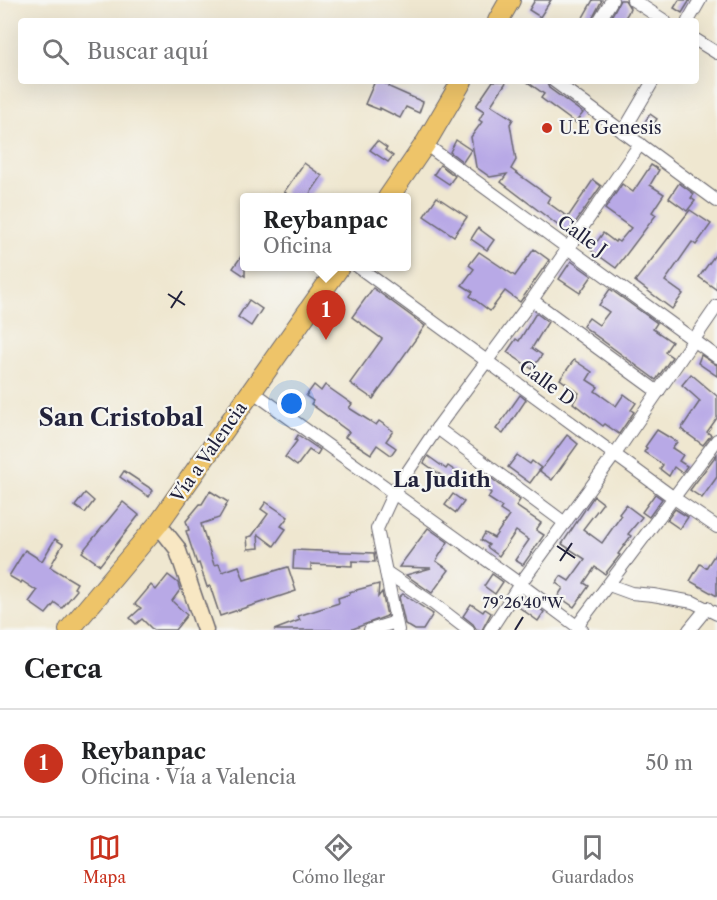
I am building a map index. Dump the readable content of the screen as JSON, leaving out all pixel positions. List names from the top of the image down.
{
  "streets": {
    "highway": ["Vía a Valencia"],
    "street": ["Calle J", "Calle D"]
  },
  "districts": ["San Cristobal", "La Judith"],
  "places": ["U.E Genesis"],
  "page": {
    "search": "Buscar aquí",
    "popup": ["Reybanpac", "Oficina"],
    "pins": "1",
    "heading": "Cerca",
    "list": [
      {
        "mark": "1",
        "name": "Reybanpac",
        "note": "Oficina · Vía a Valencia",
        "value": "50 m"
      }
    ],
    "nav": ["Mapa", "Cómo llegar", "Guardados"]
  },
  "coordinates": ["79°26'40\"W"]
}
